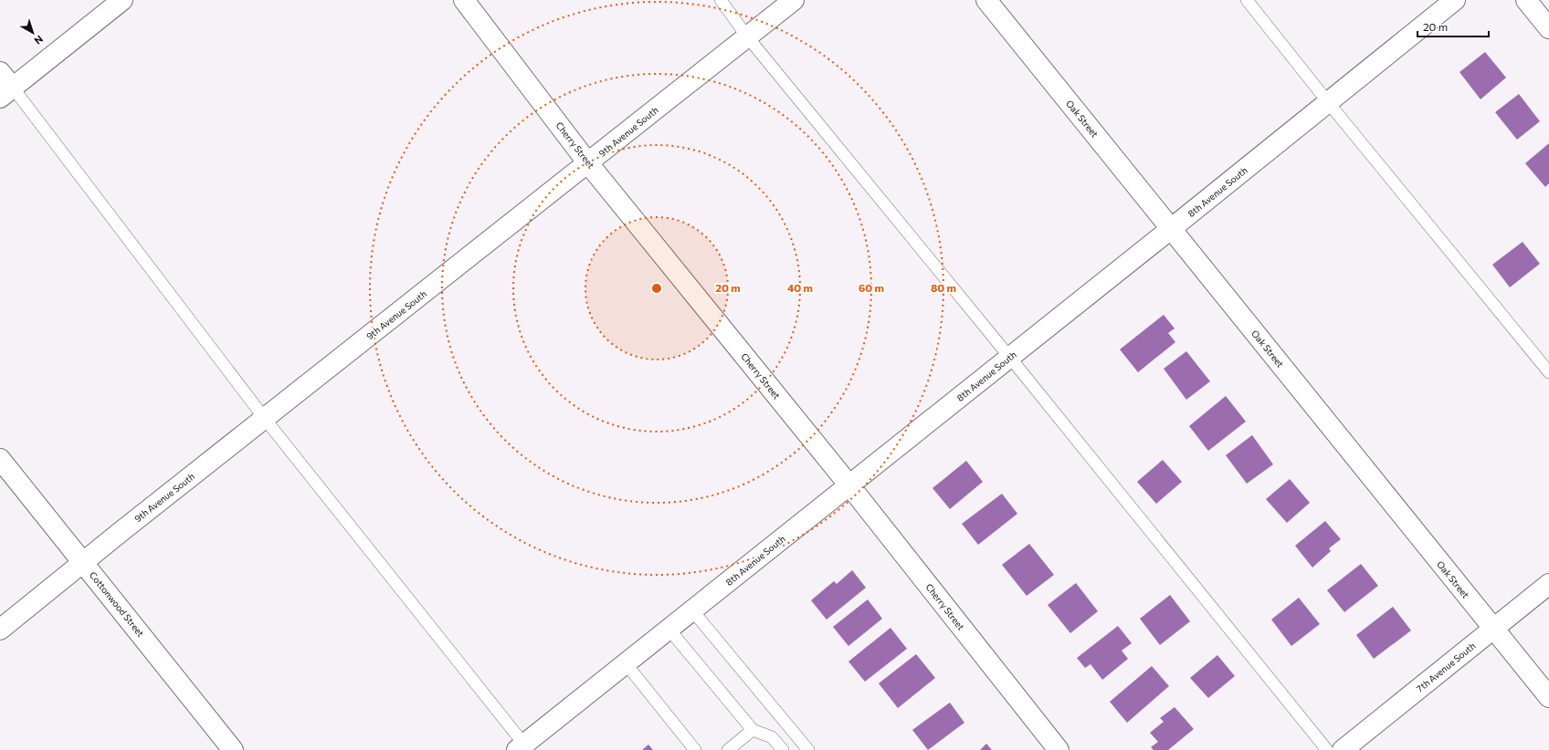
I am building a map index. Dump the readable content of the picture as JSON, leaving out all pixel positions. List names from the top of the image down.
{
  "streets": {
    "street": [
      "Oak Street",
      "9th Avenue South",
      "Cherry Street",
      "8th Avenue South",
      "Cottonwood Street",
      "7th Avenue South"
    ]
  },
  "crossings": [
    ["Oak Street", "8th Avenue South"],
    ["Oak Street", "7th Avenue South"],
    ["9th Avenue South", "Cherry Street"],
    ["9th Avenue South", "Cottonwood Street"],
    ["Cherry Street", "8th Avenue South"]
  ],
  "scale_bar": "20 m",
  "north": "bottom right",
  "rings": [
    "20 m",
    "40 m",
    "60 m",
    "80 m"
  ]
}
